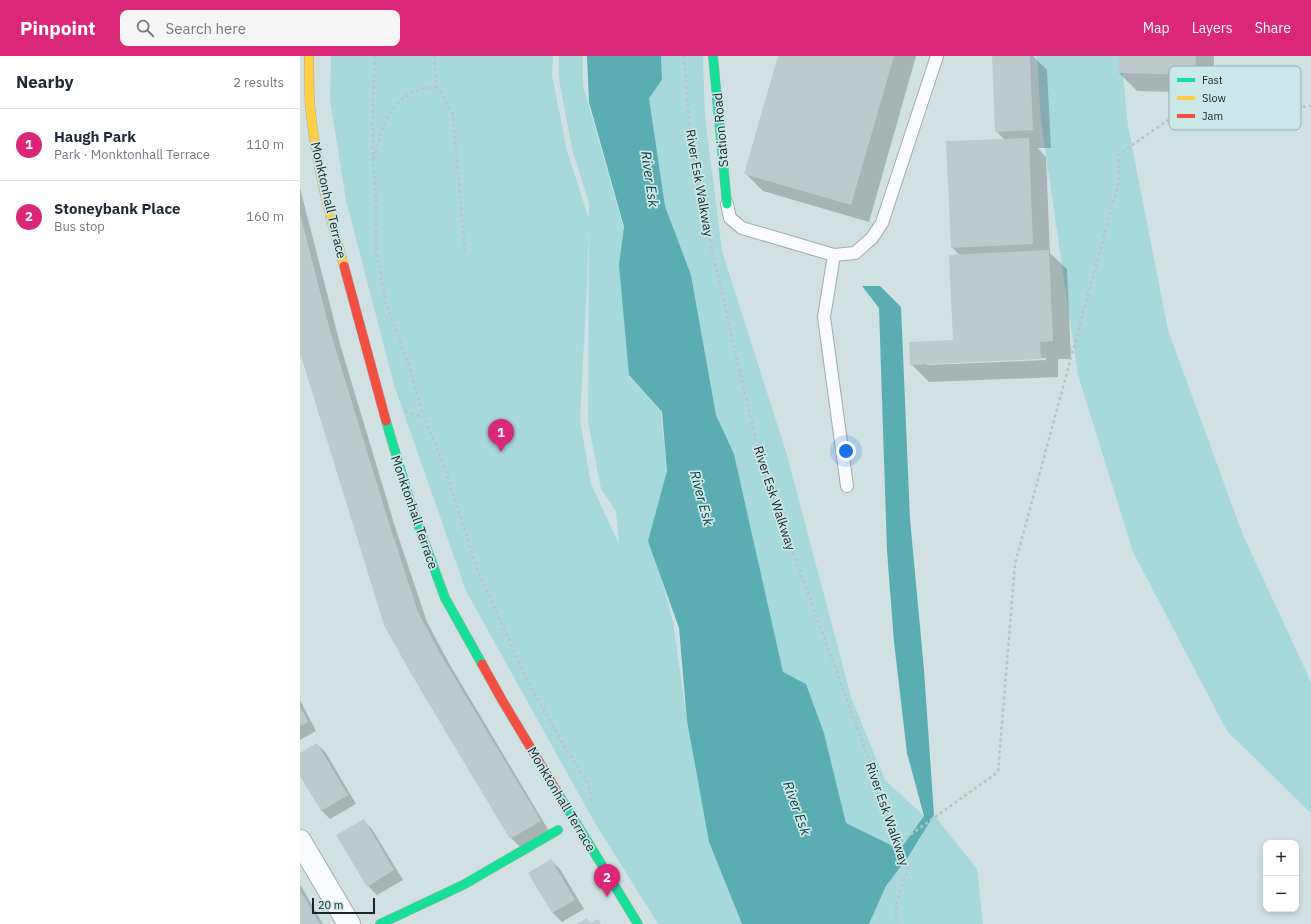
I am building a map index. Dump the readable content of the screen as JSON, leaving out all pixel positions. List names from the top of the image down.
{
  "streets": {
    "main road": ["Station Road", "Monktonhall Terrace"],
    "path": ["River Esk Walkway"]
  },
  "water": ["River Esk"],
  "legend": ["Fast", "Slow", "Jam"],
  "scale_bar": "20 m",
  "page": {
    "header": "Pinpoint",
    "search": "Search here",
    "nav": ["Map", "Layers", "Share"],
    "heading": ["Nearby", "2 results"],
    "list": [
      {
        "mark": "1",
        "name": "Haugh Park",
        "note": "Park · Monktonhall Terrace",
        "value": "110 m"
      },
      {
        "mark": "2",
        "name": "Stoneybank Place",
        "note": "Bus stop",
        "value": "160 m"
      }
    ],
    "pins": ["1", "2"],
    "map_buttons": ["+", "−"],
    "scale": "20 m"
  }
}
